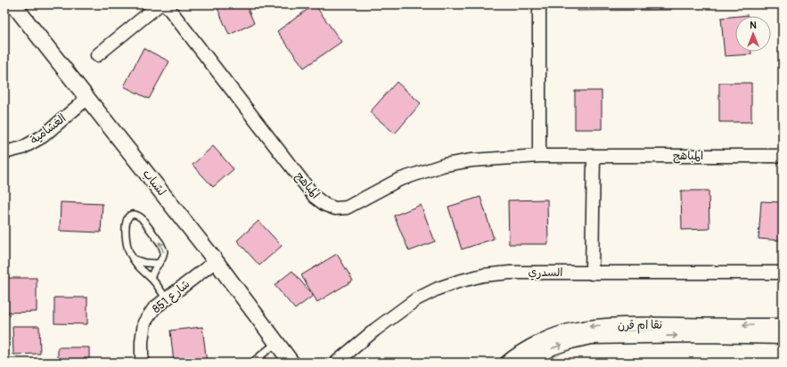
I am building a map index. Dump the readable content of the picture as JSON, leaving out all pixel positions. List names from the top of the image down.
{
  "streets": {
    "street": [
      "الغشامية",
      "المباهج",
      "لشباب",
      "السدري",
      "شارع 851",
      "نقا ام قرن"
    ]
  },
  "crossings": [
    ["الغشامية", "لشباب"],
    ["لشباب", "شارع 851"]
  ],
  "north": "top"
}
